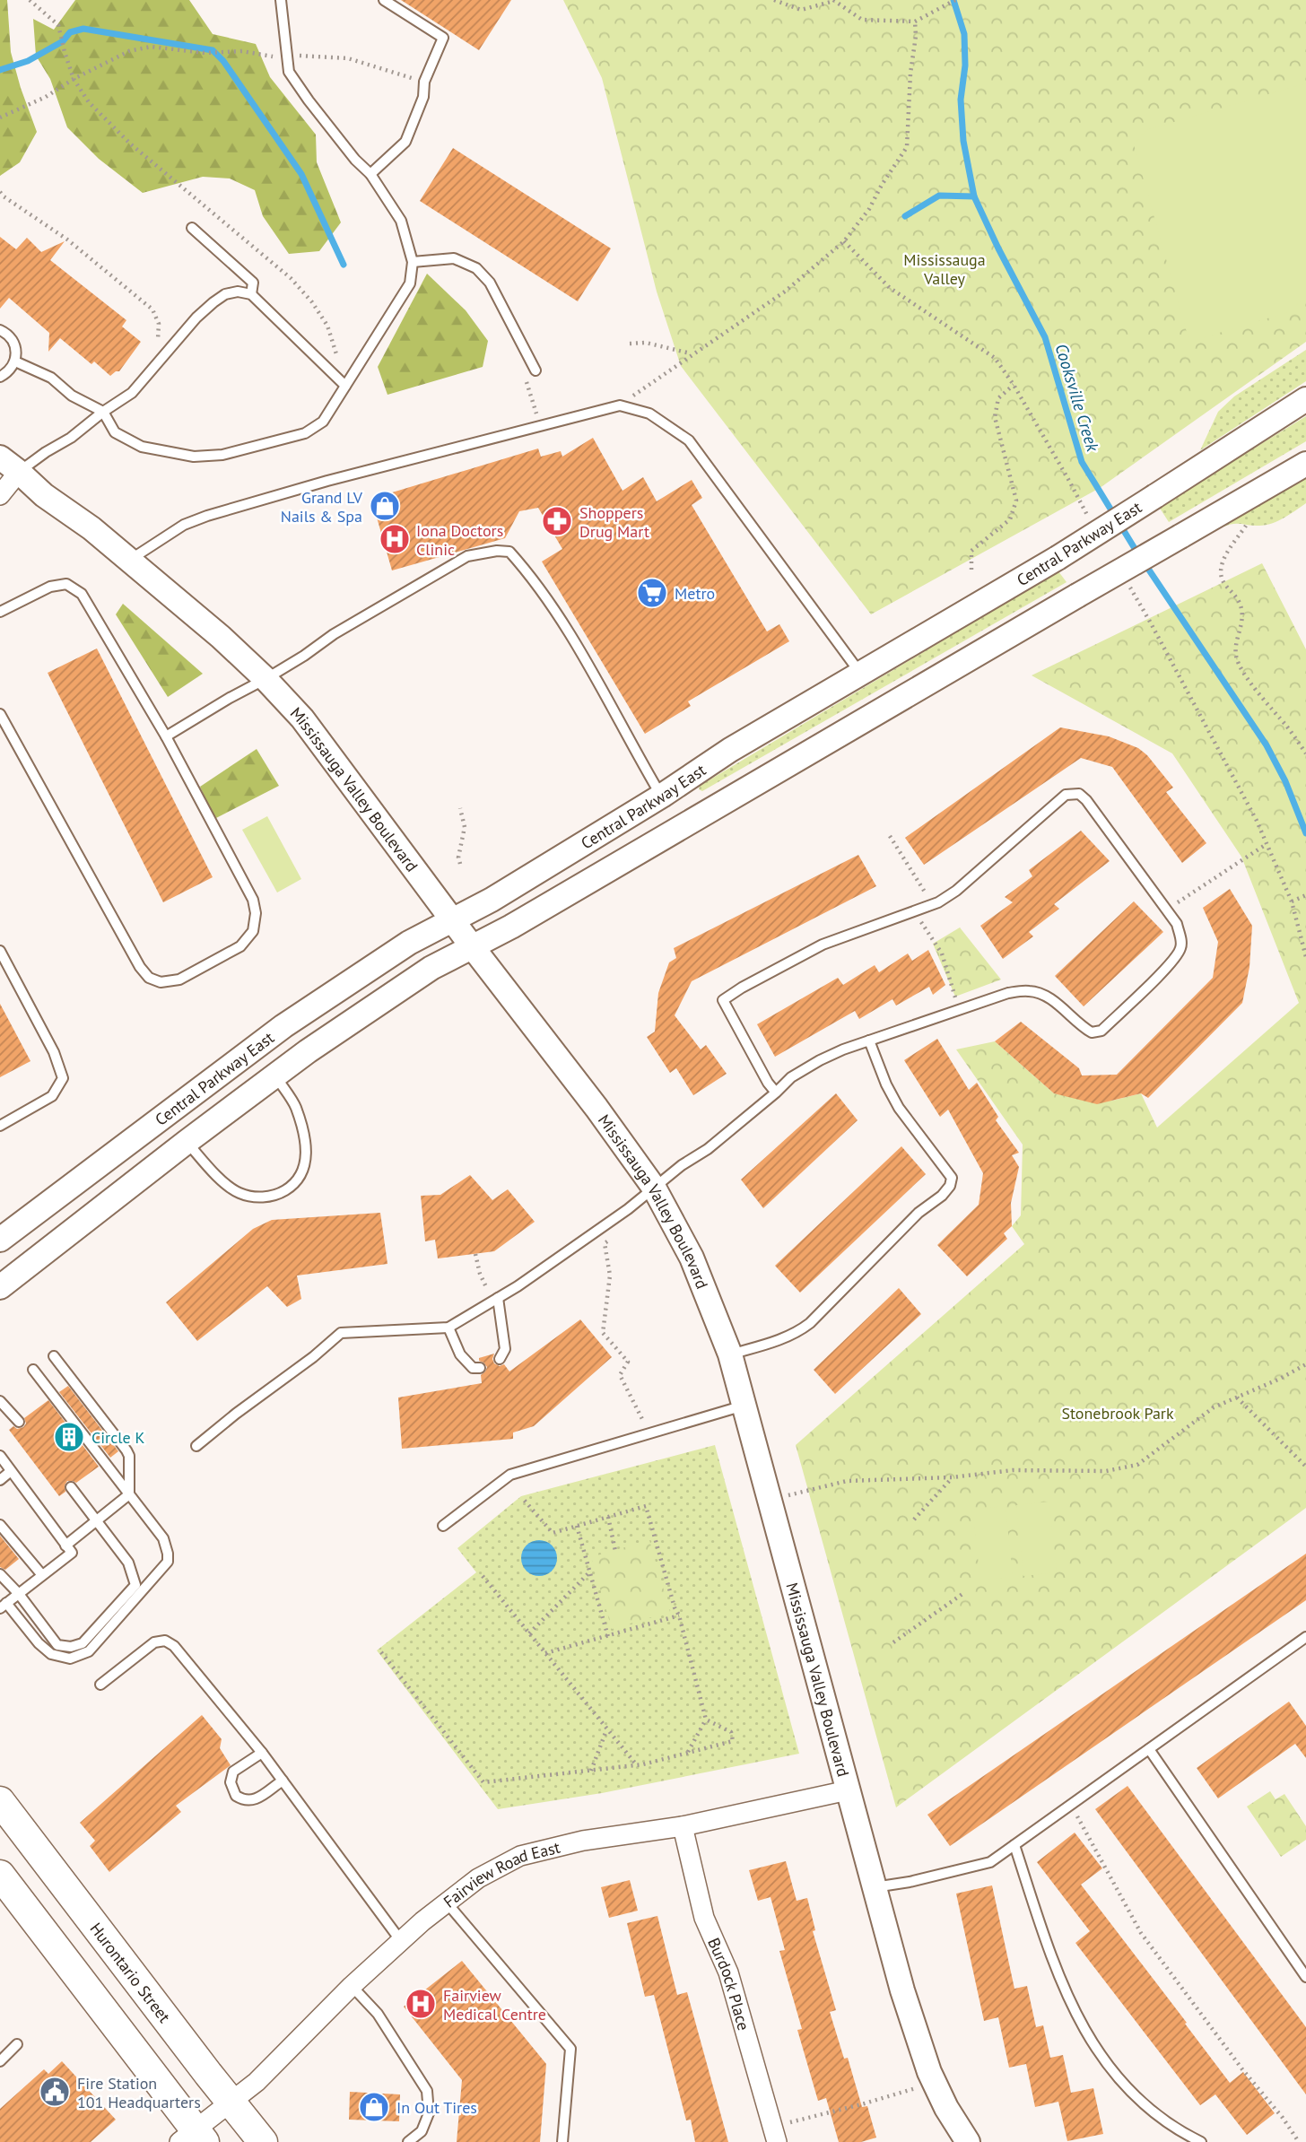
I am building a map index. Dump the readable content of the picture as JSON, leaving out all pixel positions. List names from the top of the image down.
{
  "streets": {
    "main road": ["Hurontario Street"],
    "street": [
      "Central Parkway East",
      "Mississauga Valley Boulevard",
      "Fairview Road East",
      "Burdock Place"
    ]
  },
  "crossings": [
    ["Central Parkway East", "Mississauga Valley Boulevard"],
    ["Mississauga Valley Boulevard", "Fairview Road East"],
    ["Fairview Road East", "Hurontario Street"],
    ["Fairview Road East", "Burdock Place"]
  ],
  "water": ["Cooksville Creek"],
  "parks": ["Mississauga Valley", "Stonebrook Park"],
  "places": {
    "shop": ["Grand LV Nails & Spa", "In Out Tires"],
    "pharmacy": ["Shoppers Drug Mart"],
    "hospital": ["Iona Doctors Clinic", "Fairview Medical Centre"],
    "supermarket": ["Metro"],
    "building": ["Circle K"],
    "public building": ["Fire Station 101 Headquarters"]
  }
}
